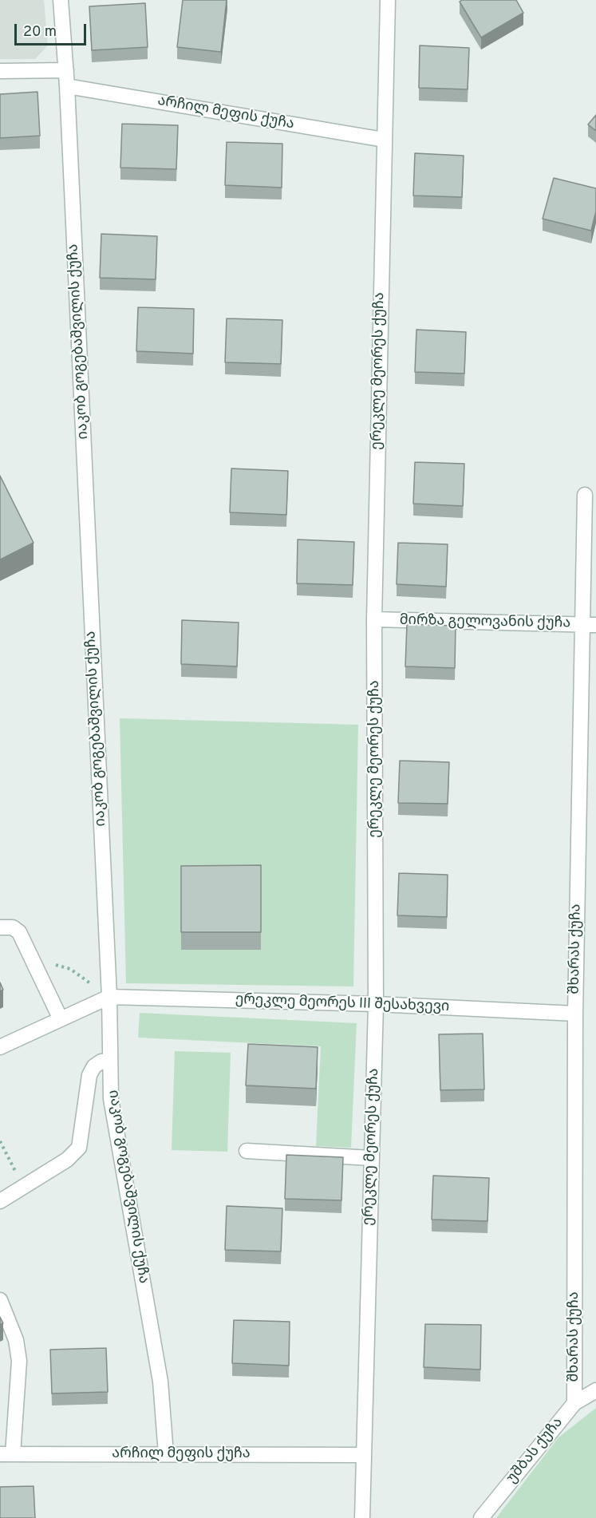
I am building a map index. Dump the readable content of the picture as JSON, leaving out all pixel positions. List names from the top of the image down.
{
  "streets": {
    "street": [
      "არჩილ მეფის ქუჩა",
      "იაკობ გოგებაშვილის ქუჩა",
      "ერეკლე მეორეს ქუჩა",
      "მირზა გელოვანის ქუჩა",
      "შხარას ქუჩა",
      "ერეკლე მეორეს III შესახვევი",
      "უშბას ქუჩა"
    ]
  },
  "crossings": [
    ["არჩილ მეფის ქუჩა", "იაკობ გოგებაშვილის ქუჩა"],
    ["არჩილ მეფის ქუჩა", "ერეკლე მეორეს ქუჩა"],
    ["იაკობ გოგებაშვილის ქუჩა", "ერეკლე მეორეს III შესახვევი"],
    ["ერეკლე მეორეს ქუჩა", "მირზა გელოვანის ქუჩა"],
    ["ერეკლე მეორეს ქუჩა", "ერეკლე მეორეს III შესახვევი"],
    ["მირზა გელოვანის ქუჩა", "შხარას ქუჩა"],
    ["შხარას ქუჩა", "ერეკლე მეორეს III შესახვევი"],
    ["შხარას ქუჩა", "უშბას ქუჩა"]
  ],
  "scale_bar": "20 m"
}
